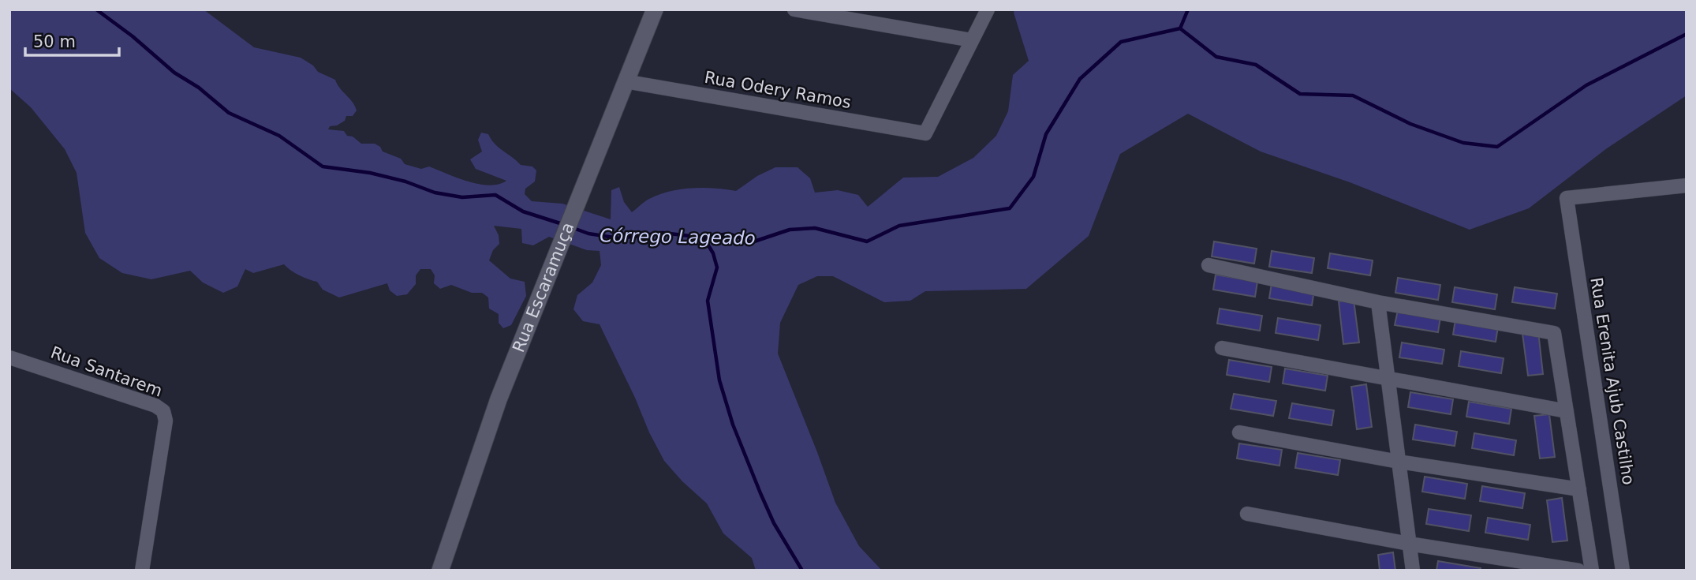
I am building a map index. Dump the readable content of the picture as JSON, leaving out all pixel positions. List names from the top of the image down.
{
  "streets": {
    "street": [
      "Rua Odery Ramos",
      "Rua Escaramuça",
      "Rua Santarem",
      "Rua Erenita Ajub Castilho"
    ]
  },
  "crossings": [
    ["Rua Odery Ramos", "Rua Escaramuça"]
  ],
  "water": ["Córrego Lageado"],
  "scale_bar": "50 m"
}
